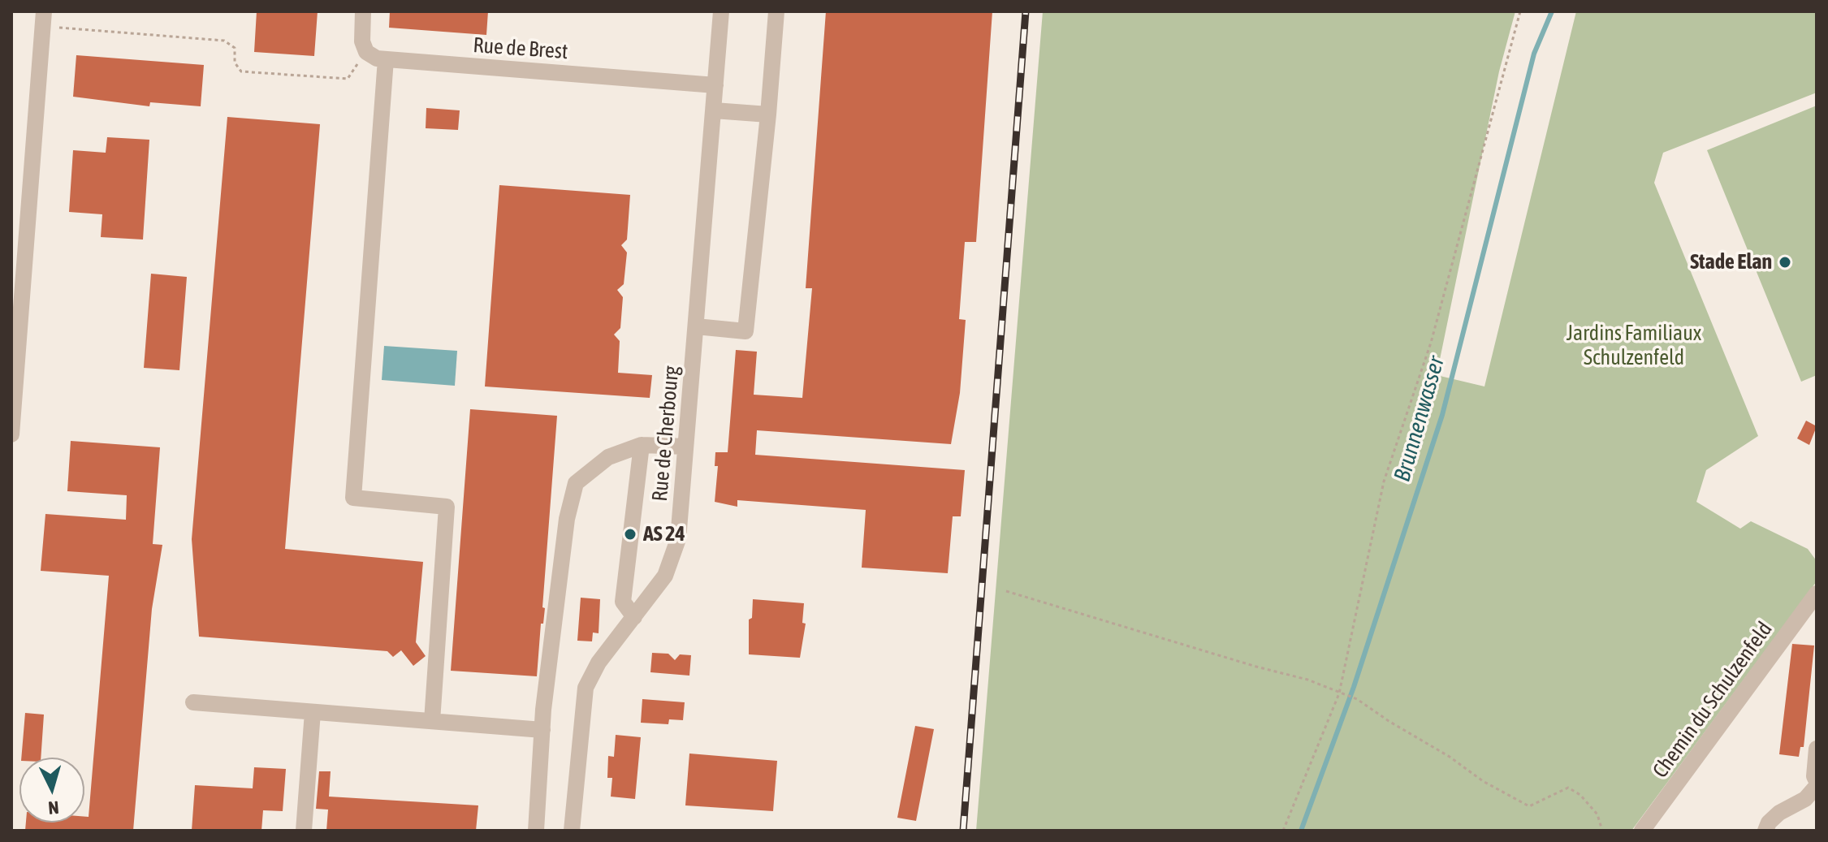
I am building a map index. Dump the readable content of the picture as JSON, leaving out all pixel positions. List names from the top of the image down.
{
  "streets": {
    "street": ["Rue de Brest", "Rue de Cherbourg", "Chemin du Schulzenfeld"]
  },
  "crossings": [
    ["Rue de Brest", "Rue de Cherbourg"]
  ],
  "water": ["Brunnenwasser"],
  "parks": ["Jardins Familiaux Schulzenfeld"],
  "places": ["Stade Elan", "AS 24"],
  "north": "bottom"
}
